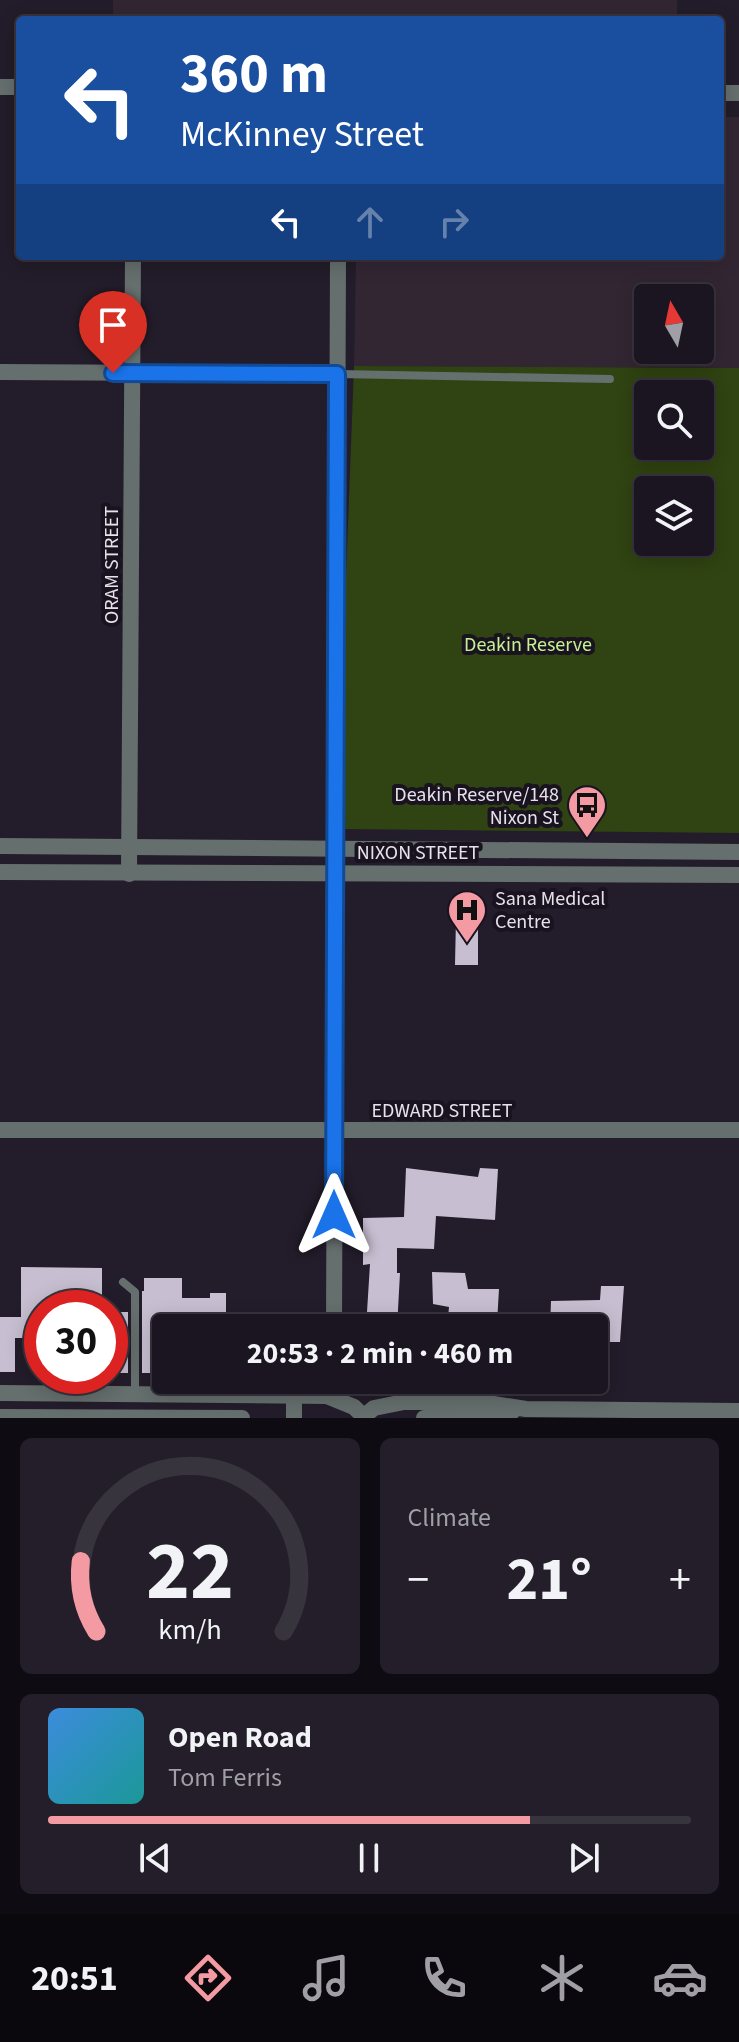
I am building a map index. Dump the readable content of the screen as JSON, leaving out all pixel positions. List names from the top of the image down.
{
  "streets": {
    "street": ["ORAM STREET", "NIXON STREET", "EDWARD STREET"]
  },
  "crossings": [
    ["ORAM STREET", "NIXON STREET"]
  ],
  "parks": ["Deakin Reserve"],
  "places": {
    "bus stop": ["Deakin Reserve/148 Nixon St"],
    "hospital": ["Sana Medical Centre"]
  },
  "north": "top",
  "page": {
    "turn": ["360 m", "McKinney Street"],
    "limit": "30",
    "trip": "20:53 · 2 min · 460 m",
    "tile": "Climate",
    "heat": ["−", "21°", "+"],
    "song": ["Open Road", "Tom Ferris"],
    "tabs": "20:51",
    "gauge": ["22", "km/h"]
  }
}
